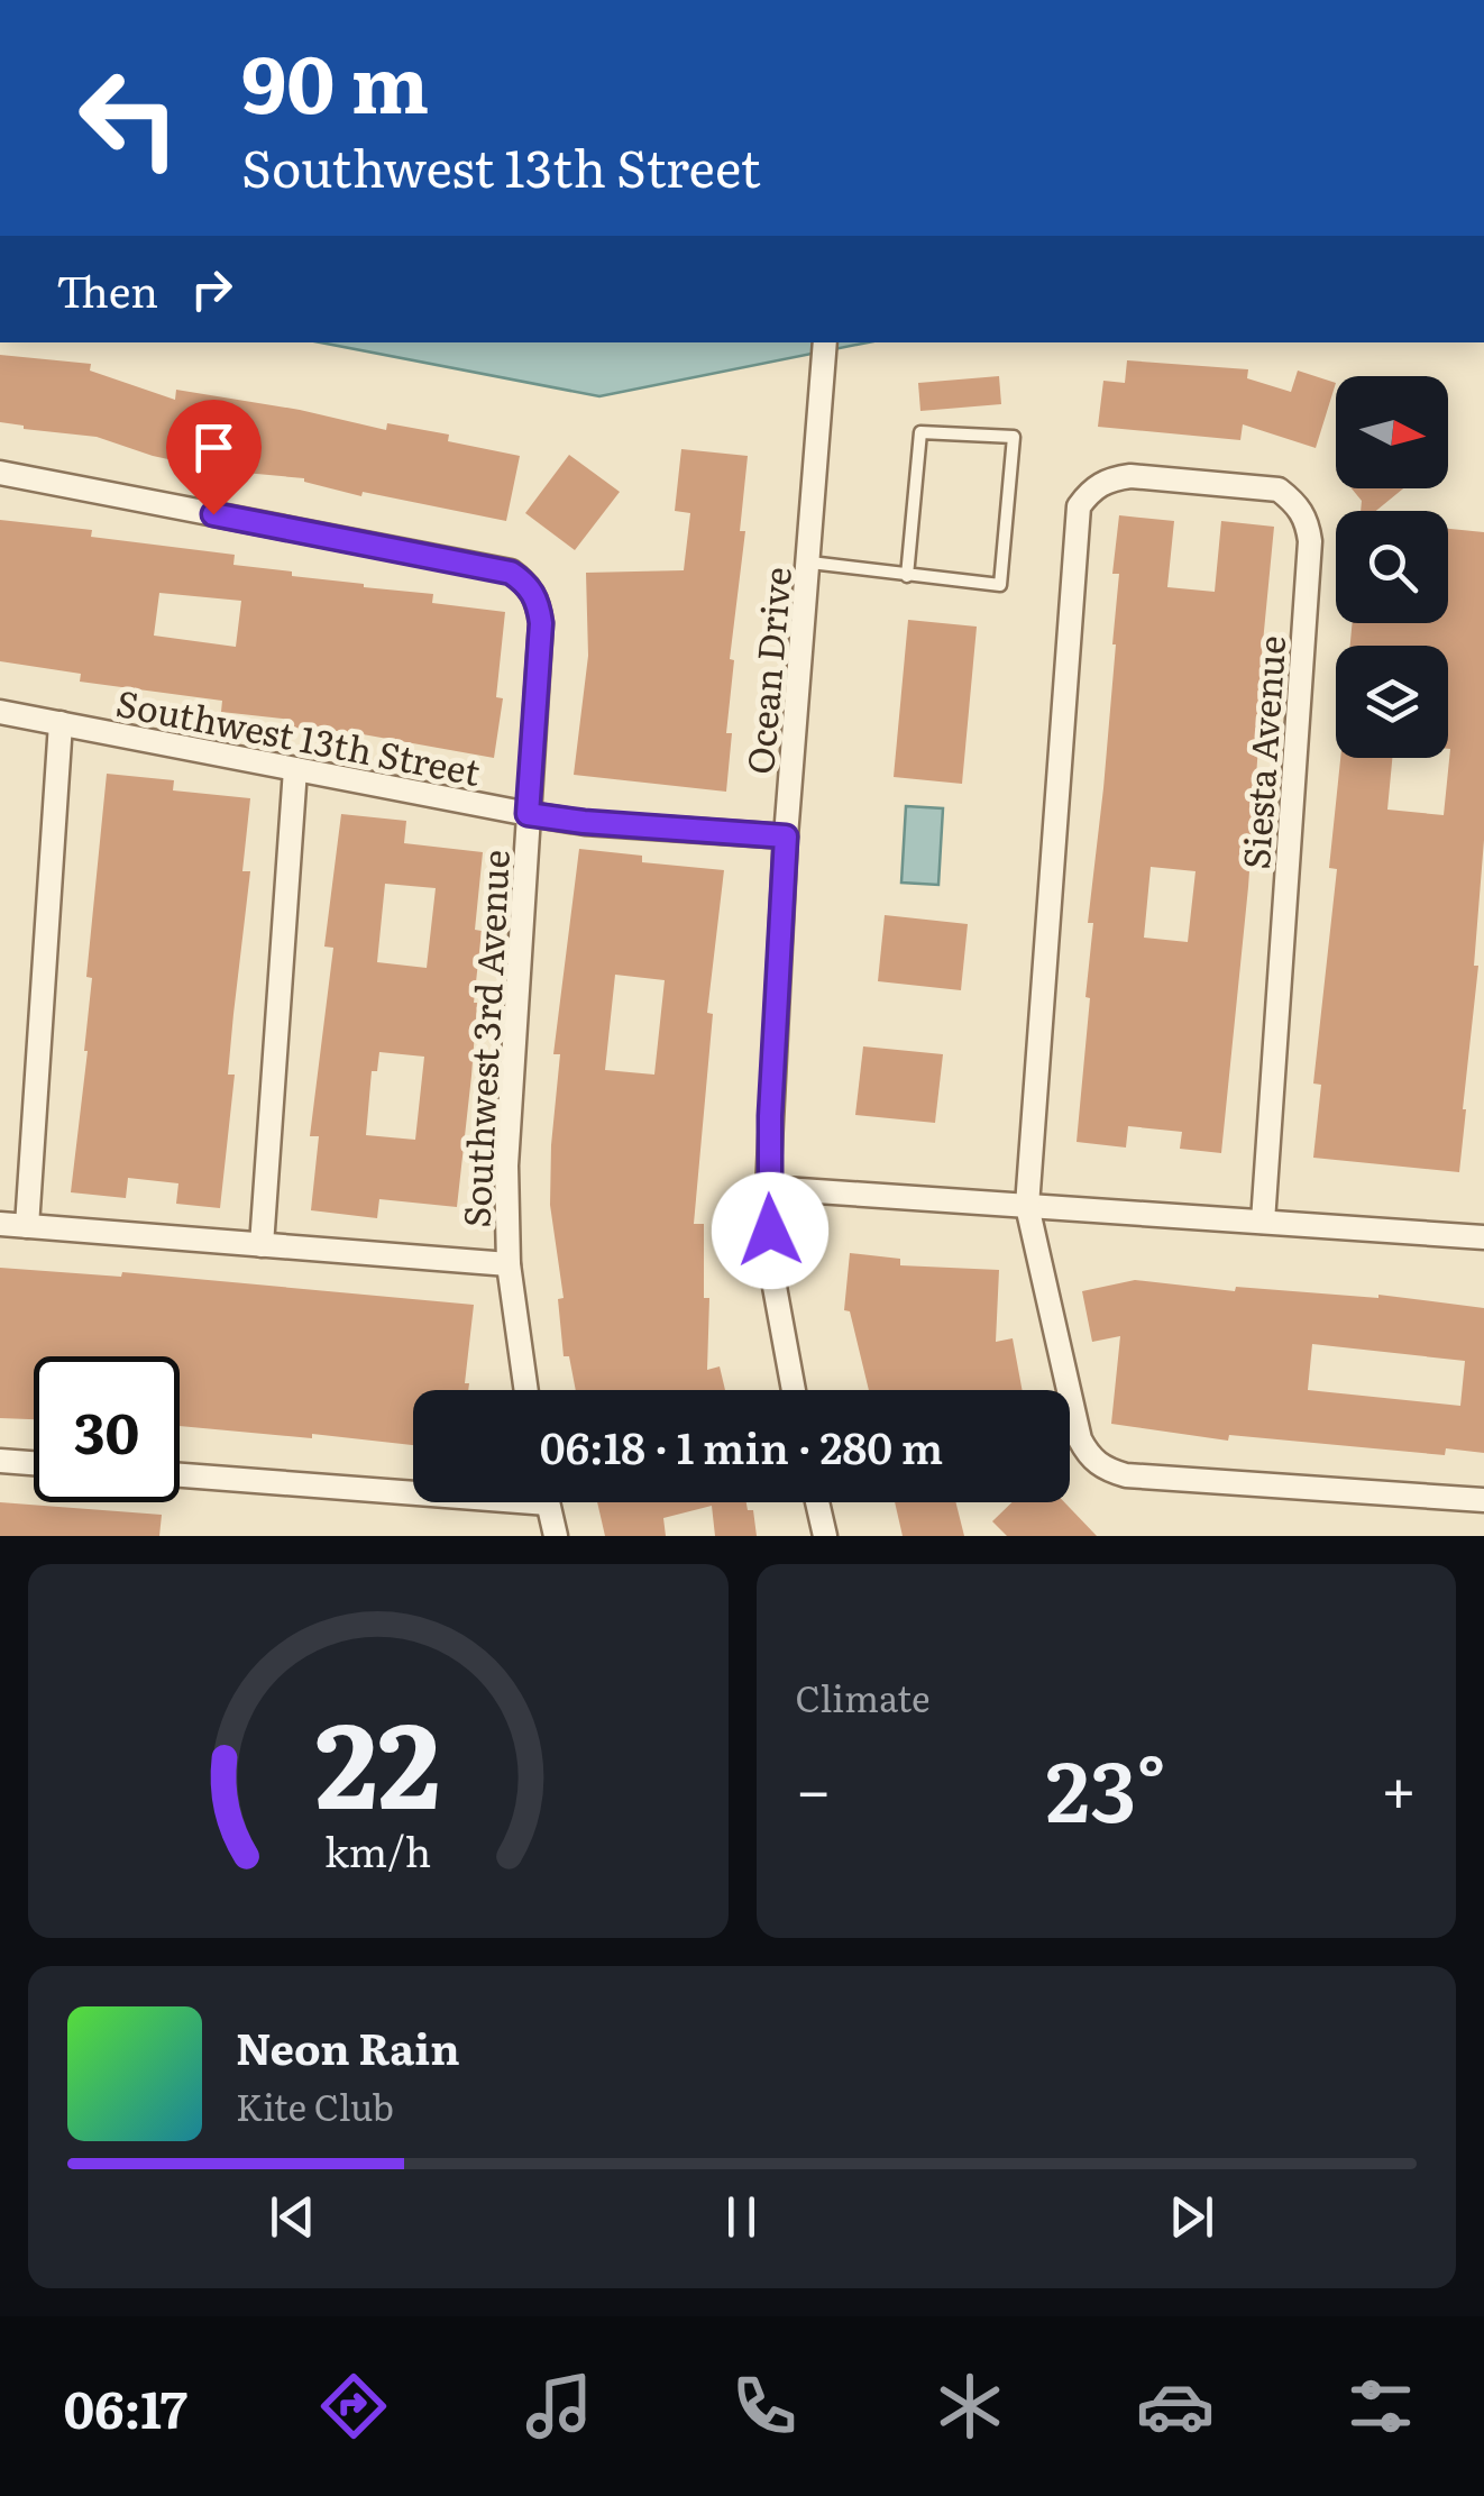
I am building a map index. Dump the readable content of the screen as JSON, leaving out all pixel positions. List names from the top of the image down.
{
  "streets": {
    "street": [
      "Ocean Drive",
      "Southwest 13th Street",
      "Siesta Avenue",
      "Southwest 3rd Avenue"
    ]
  },
  "crossings": [
    ["Ocean Drive", "Southwest 13th Street"],
    ["Southwest 13th Street", "Southwest 3rd Avenue"]
  ],
  "north": "right",
  "page": {
    "turn": ["90 m", "Southwest 13th Street"],
    "then": "Then",
    "limit": "30",
    "trip": "06:18 · 1 min · 280 m",
    "tile": "Climate",
    "heat": ["−", "23°", "+"],
    "song": ["Neon Rain", "Kite Club"],
    "tabs": "06:17",
    "gauge": ["22", "km/h"]
  }
}
